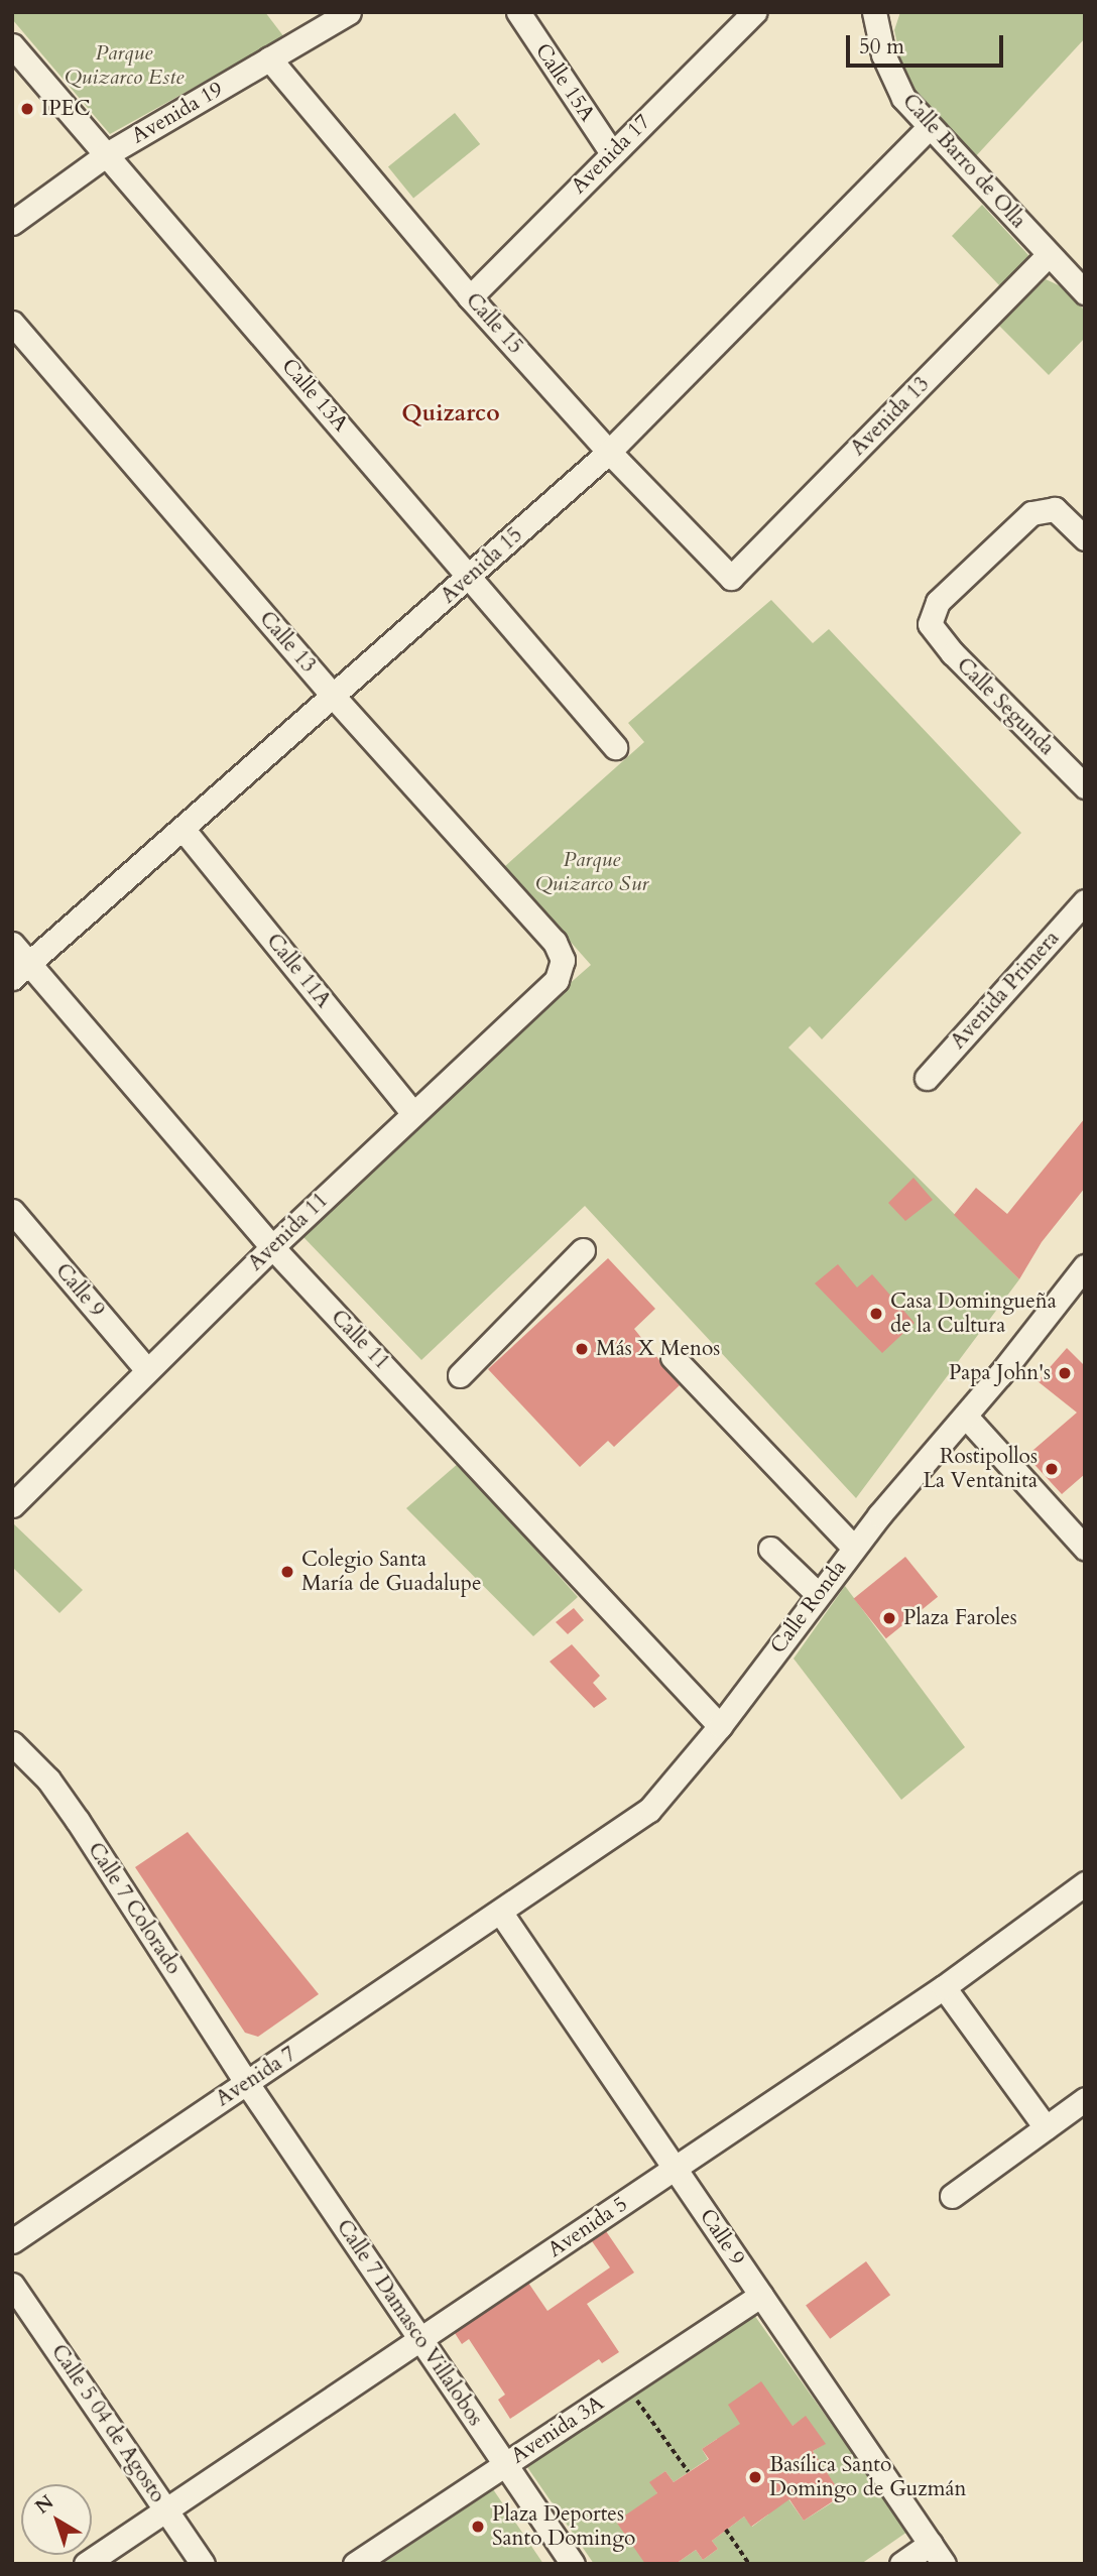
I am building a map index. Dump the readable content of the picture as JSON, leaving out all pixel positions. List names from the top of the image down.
{
  "streets": {
    "street": [
      "Calle 15A",
      "Avenida 19",
      "Avenida 17",
      "Calle Barro de Olla",
      "Calle 15",
      "Calle 13A",
      "Avenida 13",
      "Avenida 15",
      "Calle 13",
      "Calle Segunda",
      "Calle 11A",
      "Avenida Primera",
      "Avenida 11",
      "Calle 9",
      "Calle 11",
      "Calle Ronda",
      "Calle 7 Colorado",
      "Avenida 7",
      "Avenida 5",
      "Calle 7 Damasco Villalobos",
      "Calle 5 04 de Agosto",
      "Avenida 3A"
    ]
  },
  "crossings": [
    ["Calle 15A", "Avenida 17"],
    ["Avenida 19", "Calle 15"],
    ["Avenida 19", "Calle 13A"],
    ["Avenida 17", "Calle 15"],
    ["Calle Barro de Olla", "Avenida 13"],
    ["Calle Barro de Olla", "Avenida 15"],
    ["Calle 15", "Avenida 13"],
    ["Calle 15", "Avenida 15"],
    ["Calle 13A", "Avenida 15"],
    ["Avenida 15", "Calle 13"],
    ["Avenida 15", "Calle 11A"],
    ["Avenida 15", "Calle 11"],
    ["Calle 13", "Avenida 11"],
    ["Calle 11A", "Avenida 11"],
    ["Avenida 11", "Calle 9"],
    ["Avenida 11", "Calle 11"],
    ["Calle 9", "Calle Ronda"],
    ["Calle 9", "Avenida 7"],
    ["Calle 9", "Avenida 5"],
    ["Calle 9", "Avenida 3A"],
    ["Calle 11", "Calle Ronda"],
    ["Calle Ronda", "Avenida 7"],
    ["Calle 7 Colorado", "Avenida 7"],
    ["Calle 7 Colorado", "Calle 7 Damasco Villalobos"],
    ["Avenida 7", "Calle 7 Damasco Villalobos"],
    ["Avenida 5", "Calle 7 Damasco Villalobos"],
    ["Avenida 5", "Calle 5 04 de Agosto"],
    ["Calle 7 Damasco Villalobos", "Avenida 3A"]
  ],
  "districts": ["Quizarco"],
  "parks": ["Parque Quizarco Este", "Parque Quizarco Sur"],
  "places": [
    "IPEC",
    "Casa Domingueña de la Cultura",
    "Más X Menos",
    "Papa John's",
    "Rostipollos La Ventanita",
    "Colegio Santa María de Guadalupe",
    "Plaza Faroles",
    "Basílica Santo Domingo de Guzmán",
    "Plaza Deportes Santo Domingo"
  ],
  "scale_bar": "50 m",
  "north": "top left"
}
